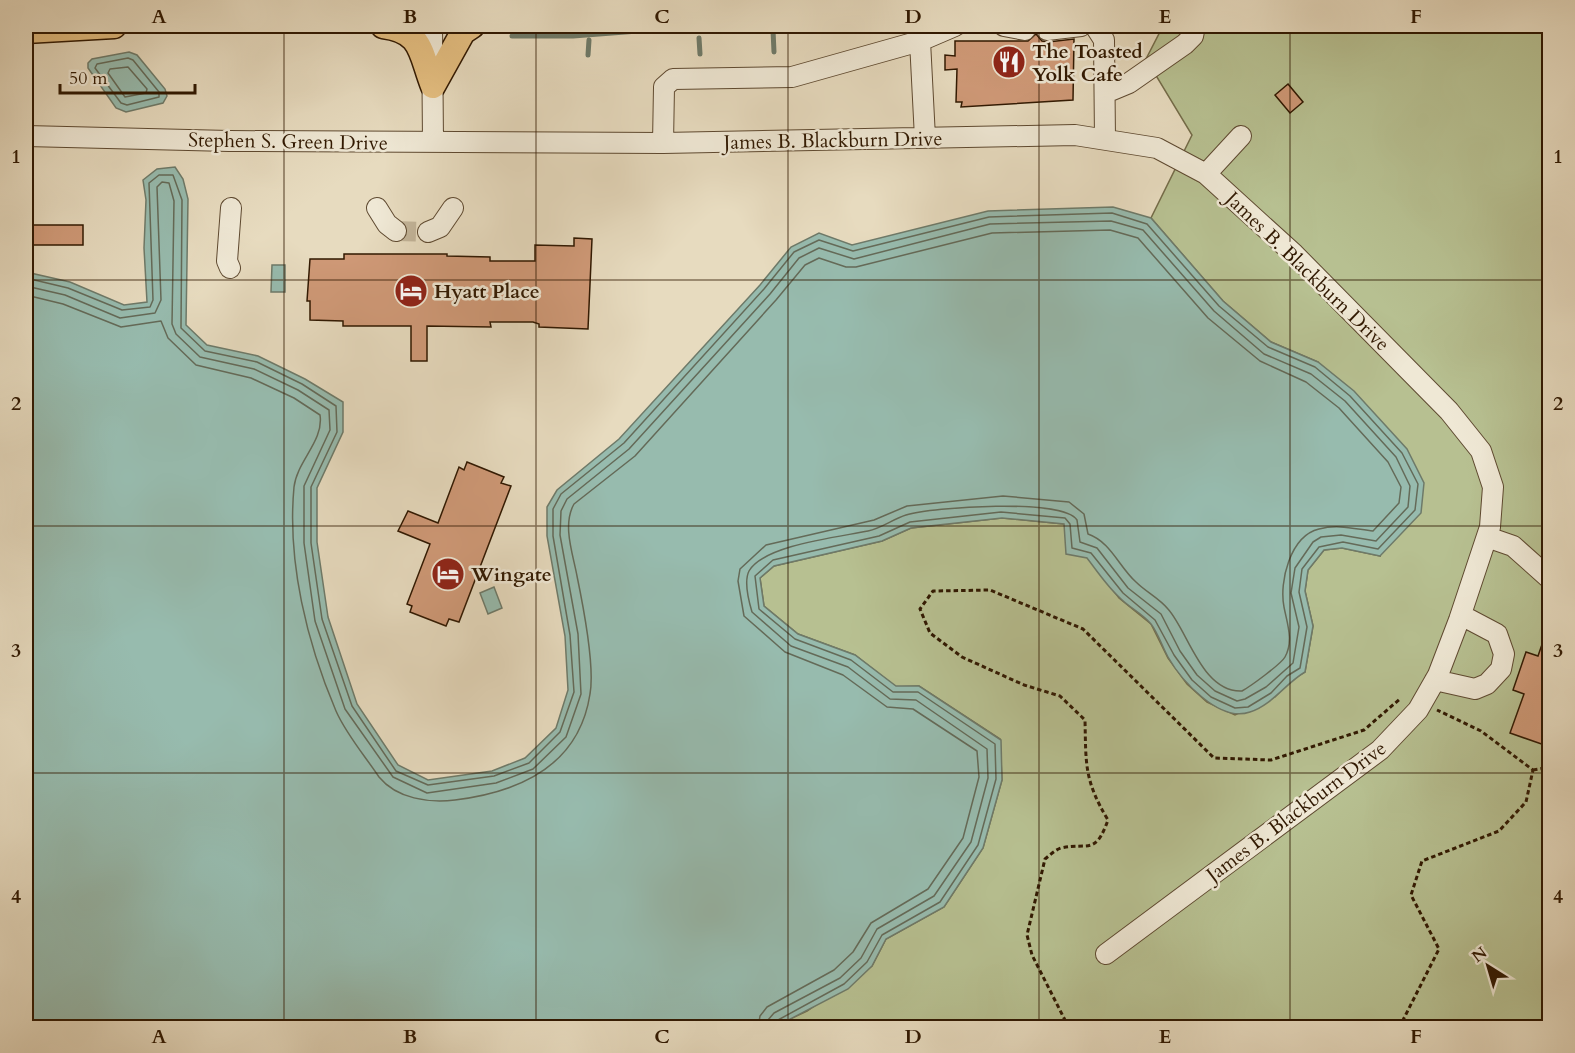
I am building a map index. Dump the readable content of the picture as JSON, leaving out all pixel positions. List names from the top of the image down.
{
  "streets": {
    "street": ["James B. Blackburn Drive", "Stephen S. Green Drive"]
  },
  "crossings": [
    ["James B. Blackburn Drive", "Stephen S. Green Drive"]
  ],
  "places": {
    "restaurant": ["The Toasted Yolk Cafe"],
    "hotel": ["Hyatt Place", "Wingate"]
  },
  "scale_bar": "50 m",
  "north": "top left",
  "grid": {
    "columns": [
      "A",
      "B",
      "C",
      "D",
      "E",
      "F"
    ],
    "rows": [
      "1",
      "2",
      "3",
      "4"
    ]
  }
}
